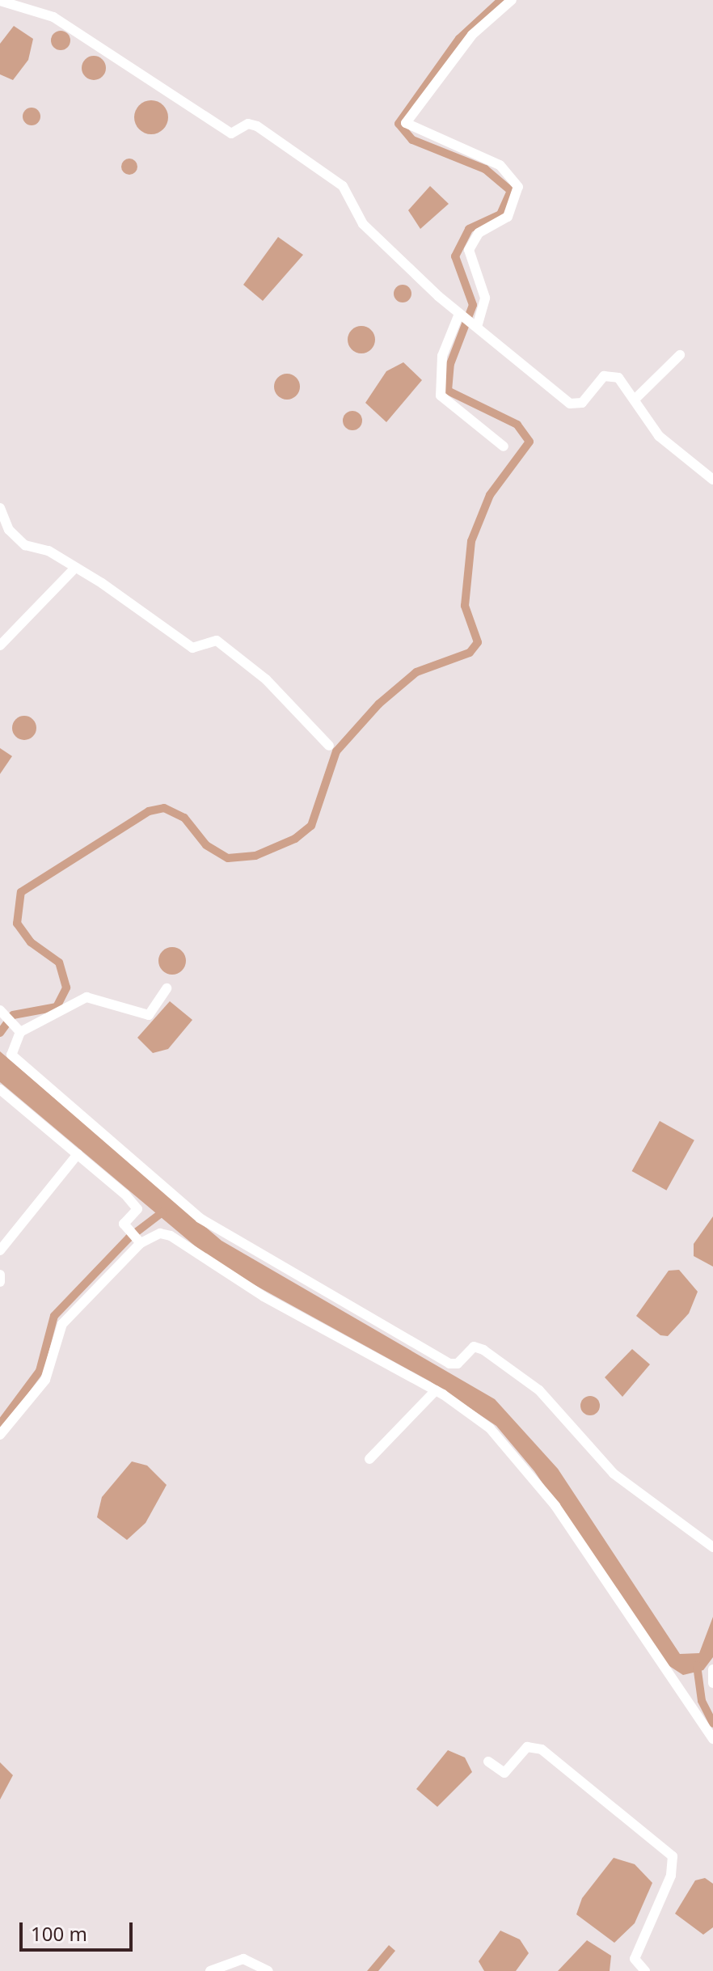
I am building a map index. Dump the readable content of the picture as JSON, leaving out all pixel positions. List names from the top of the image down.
{
  "scale_bar": "100 m"
}
